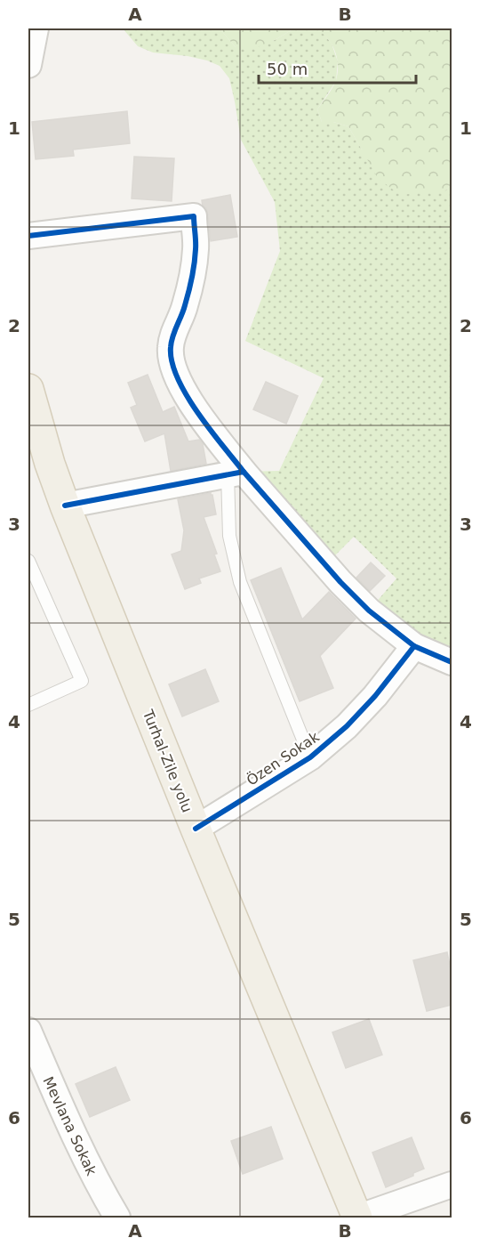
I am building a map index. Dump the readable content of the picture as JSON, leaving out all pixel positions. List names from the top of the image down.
{
  "streets": {
    "main road": ["Turhal-Zile yolu"],
    "street": ["Özen Sokak", "Mevlana Sokak"]
  },
  "crossings": [
    ["Özen Sokak", "Turhal-Zile yolu"]
  ],
  "scale_bar": "50 m",
  "grid": {
    "columns": ["A", "B"],
    "rows": [
      "1",
      "2",
      "3",
      "4",
      "5",
      "6"
    ]
  }
}
